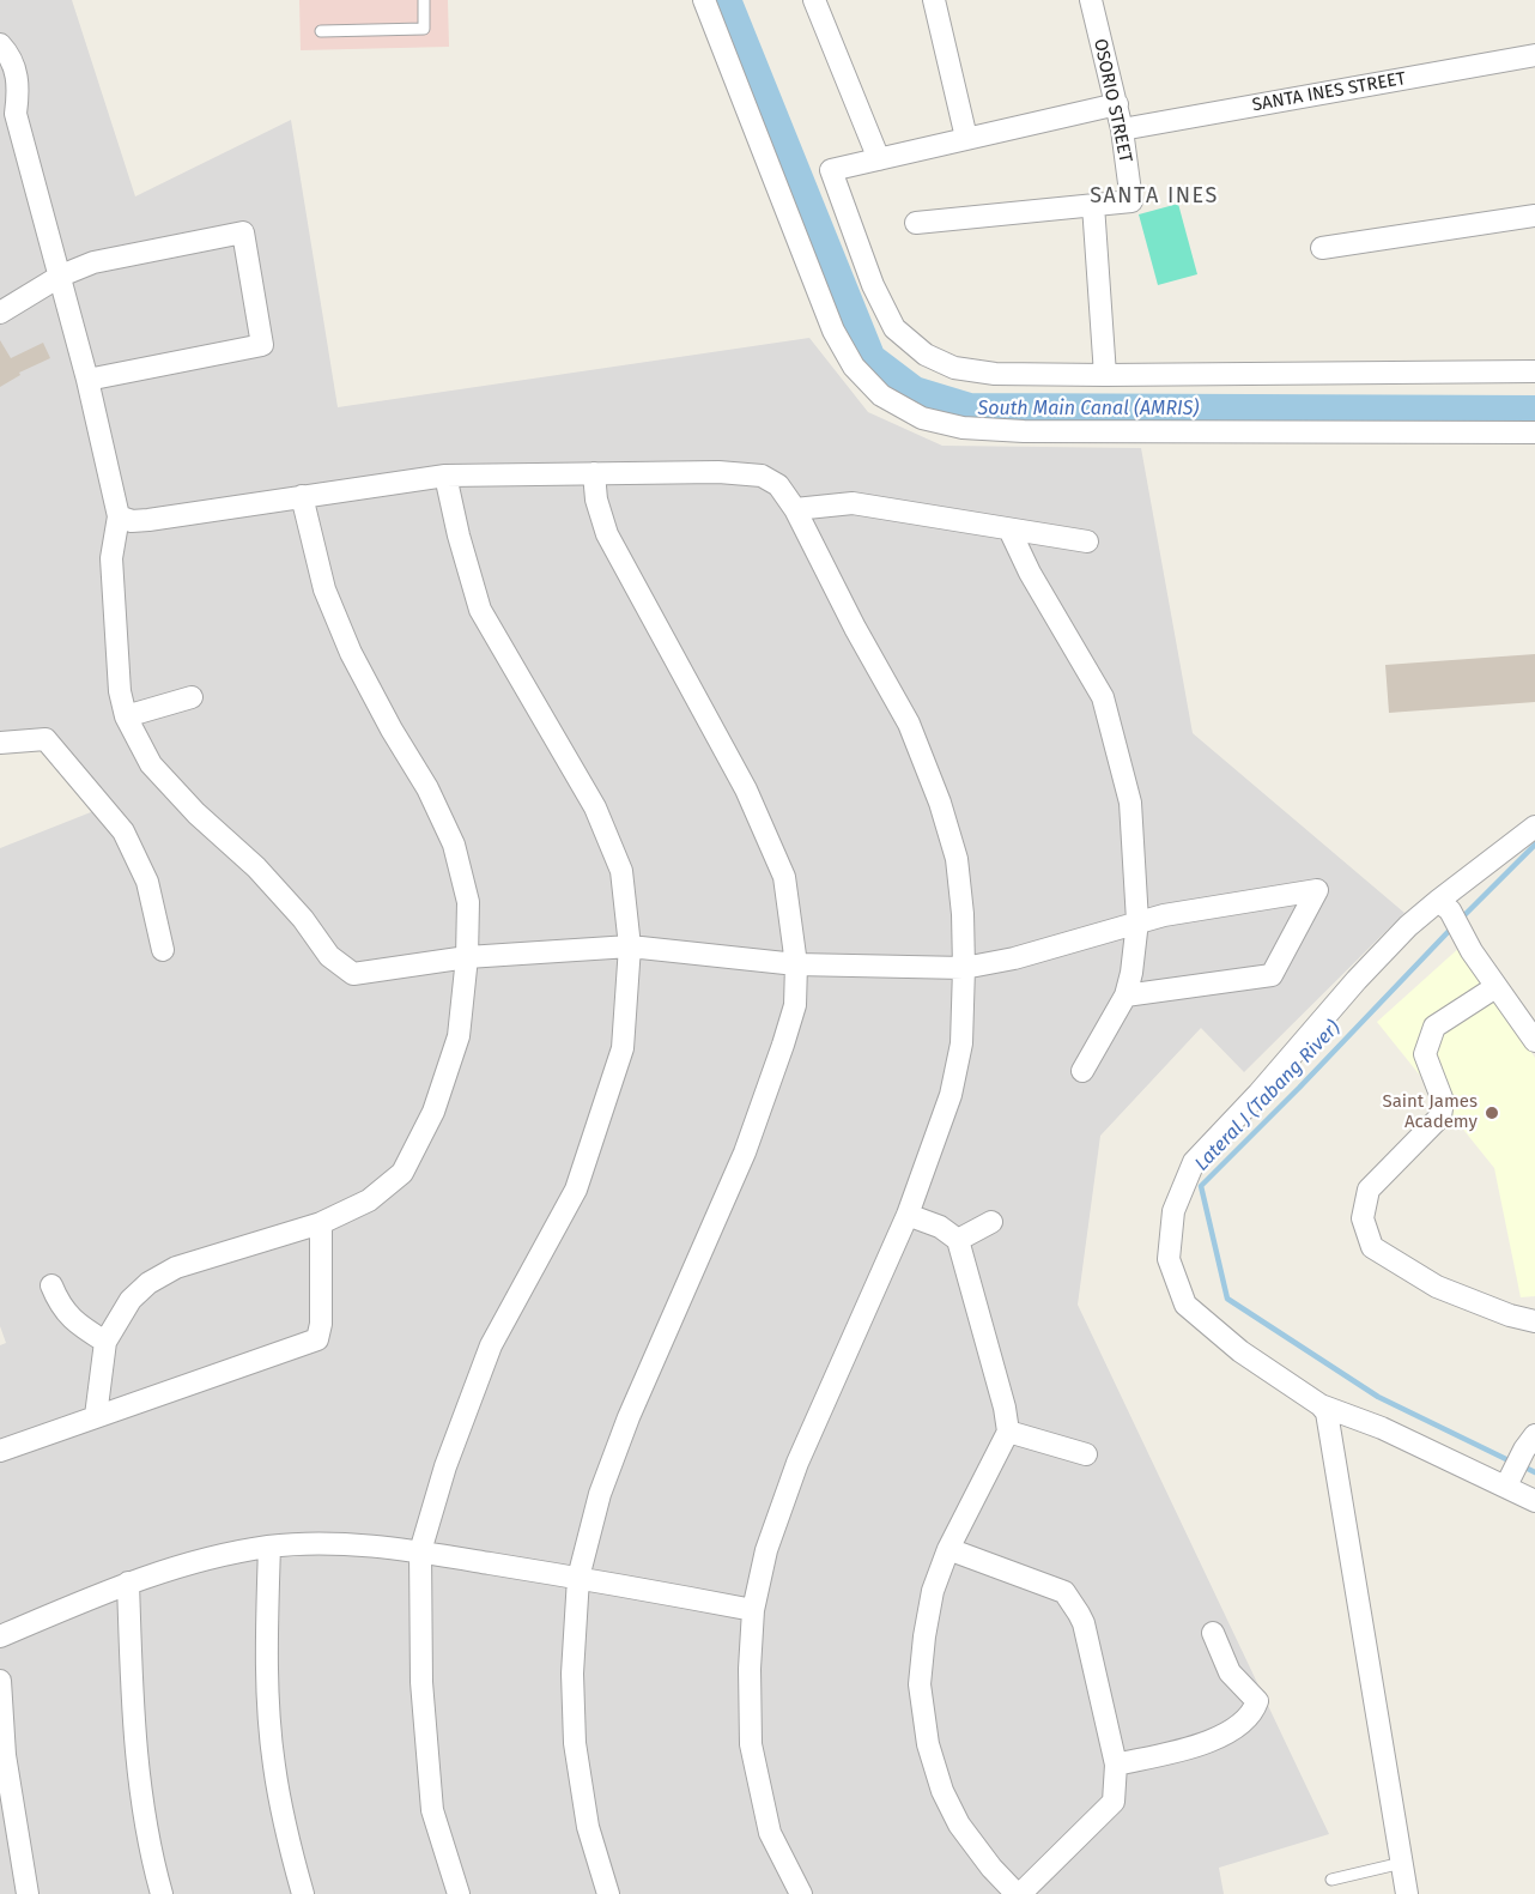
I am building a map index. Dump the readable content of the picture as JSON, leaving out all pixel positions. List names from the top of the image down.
{
  "streets": {
    "street": ["SANTA INES STREET", "OSORIO STREET"]
  },
  "crossings": [
    ["SANTA INES STREET", "OSORIO STREET"]
  ],
  "districts": ["SANTA INES"],
  "water": ["South Main Canal (AMRIS)", "Lateral J (Tabang River)"],
  "places": ["Saint James Academy"]
}
